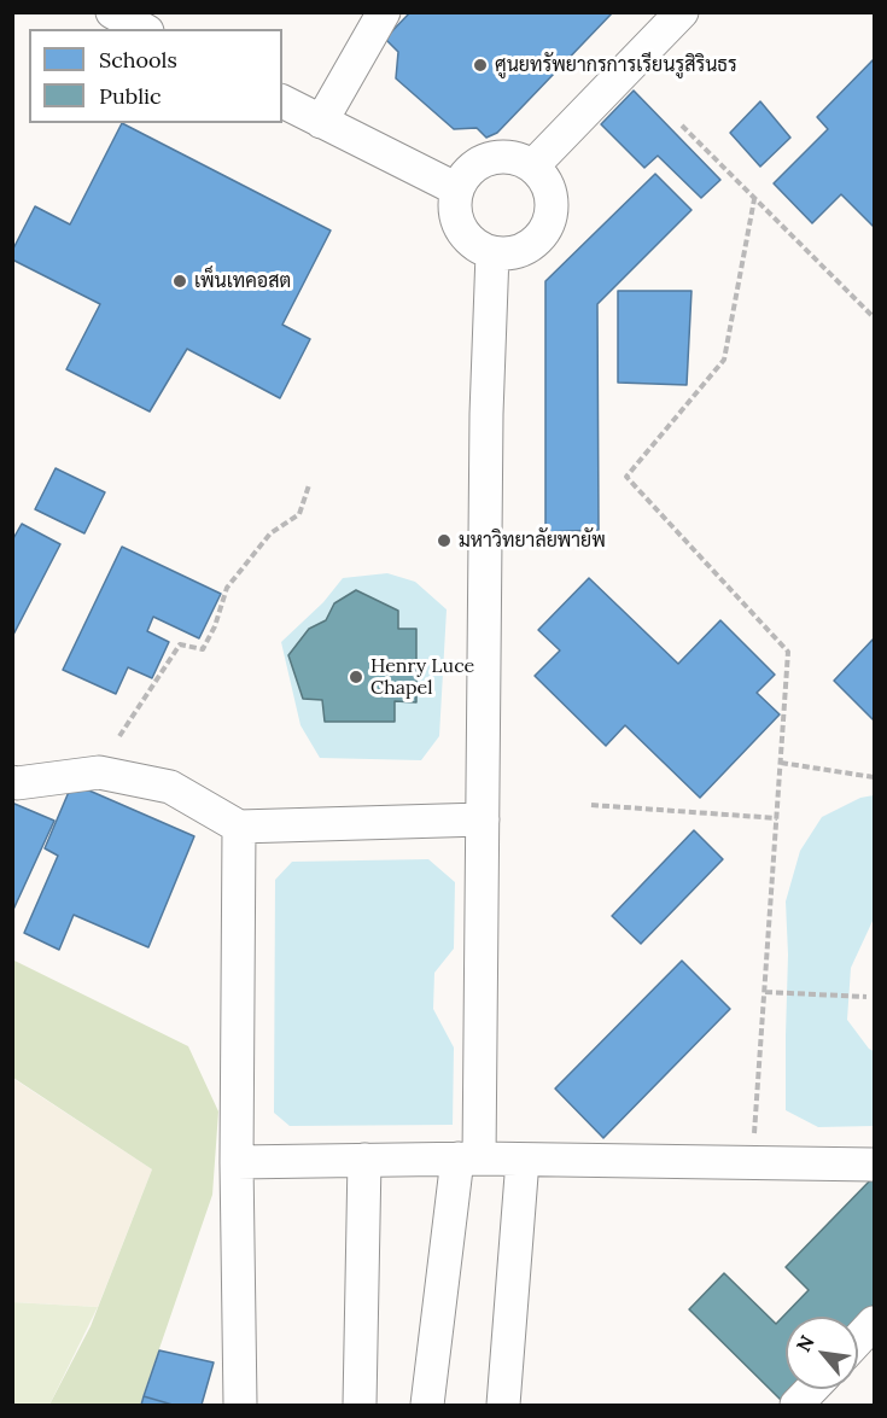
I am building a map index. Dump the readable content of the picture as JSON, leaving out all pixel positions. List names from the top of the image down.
{
  "places": [
    "ศูนยทรัพยากรการเรียนรูสิรินธร",
    "เพ็นเทคอสต",
    "มหาวิทยาลัยพายัพ",
    "Henry Luce Chapel"
  ],
  "legend": ["Schools", "Public"],
  "north": "top left"
}
